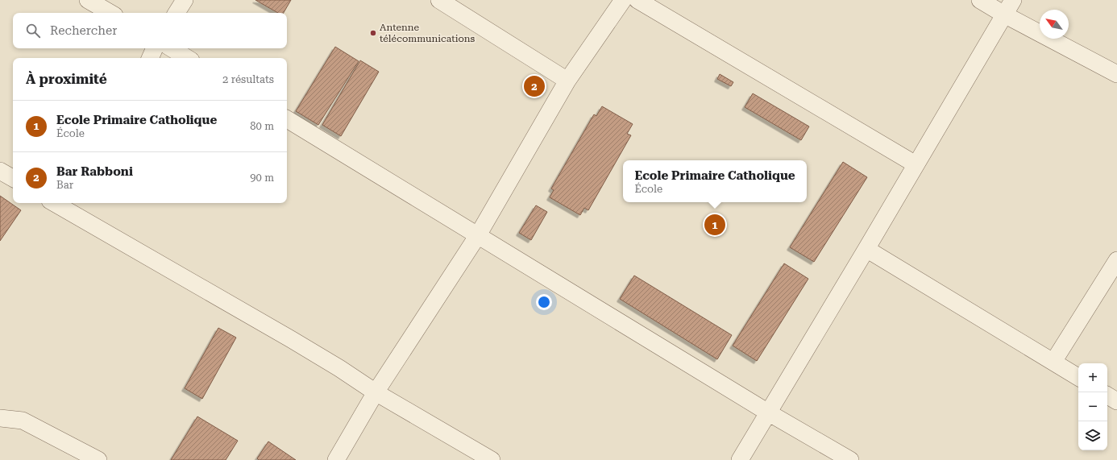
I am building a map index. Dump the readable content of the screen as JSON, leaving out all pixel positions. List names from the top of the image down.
{
  "places": ["Antenne télécommunications"],
  "north": "top left",
  "page": {
    "search": "Rechercher",
    "heading": ["À proximité", "2 résultats"],
    "pins": ["2", "1"],
    "list": [
      {
        "mark": "1",
        "name": "Ecole Primaire Catholique",
        "note": "École",
        "value": "80 m"
      },
      {
        "mark": "2",
        "name": "Bar Rabboni",
        "note": "Bar",
        "value": "90 m"
      }
    ],
    "popup": ["Ecole Primaire Catholique", "École"],
    "map_buttons": ["+", "−"]
  }
}
